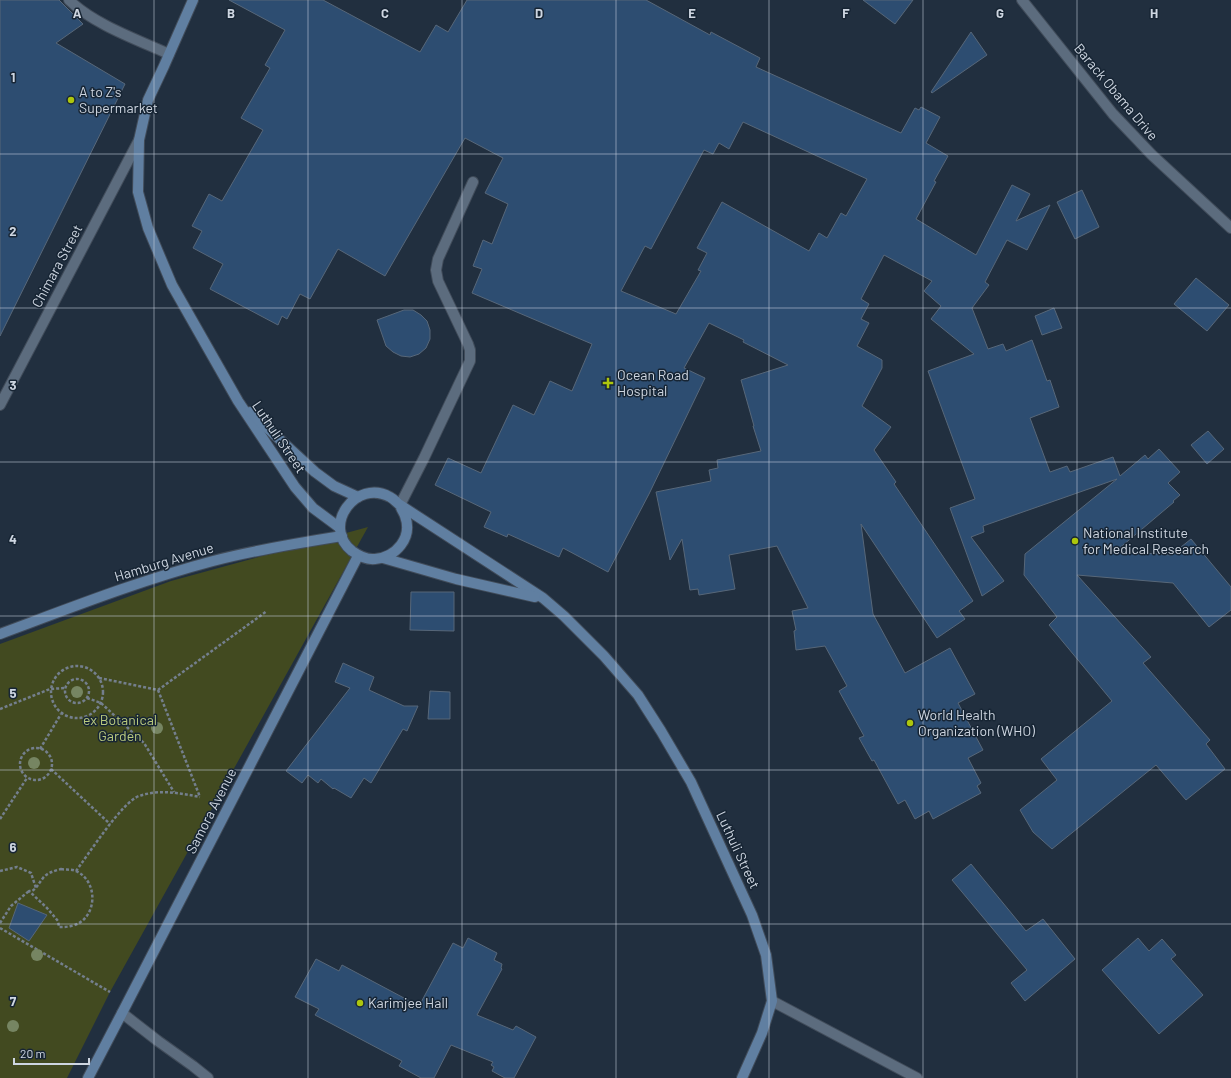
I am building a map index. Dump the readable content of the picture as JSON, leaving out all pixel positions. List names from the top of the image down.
{
  "streets": {
    "street": [
      "Barack Obama Drive",
      "Chimara Street",
      "Luthuli Street",
      "Hamburg Avenue",
      "Samora Avenue"
    ]
  },
  "crossings": [
    ["Chimara Street", "Luthuli Street"],
    ["Luthuli Street", "Hamburg Avenue"],
    ["Luthuli Street", "Samora Avenue"],
    ["Hamburg Avenue", "Samora Avenue"]
  ],
  "parks": ["ex Botanical Garden"],
  "places": {
    "other": [
      "A to Z's Supermarket",
      "National Institute for Medical Research",
      "World Health Organization (WHO)",
      "Karimjee Hall"
    ],
    "health": ["Ocean Road Hospital"]
  },
  "scale_bar": "20 m",
  "grid": {
    "columns": [
      "A",
      "B",
      "C",
      "D",
      "E",
      "F",
      "G",
      "H"
    ],
    "rows": [
      "1",
      "2",
      "3",
      "4",
      "5",
      "6",
      "7"
    ]
  }
}
